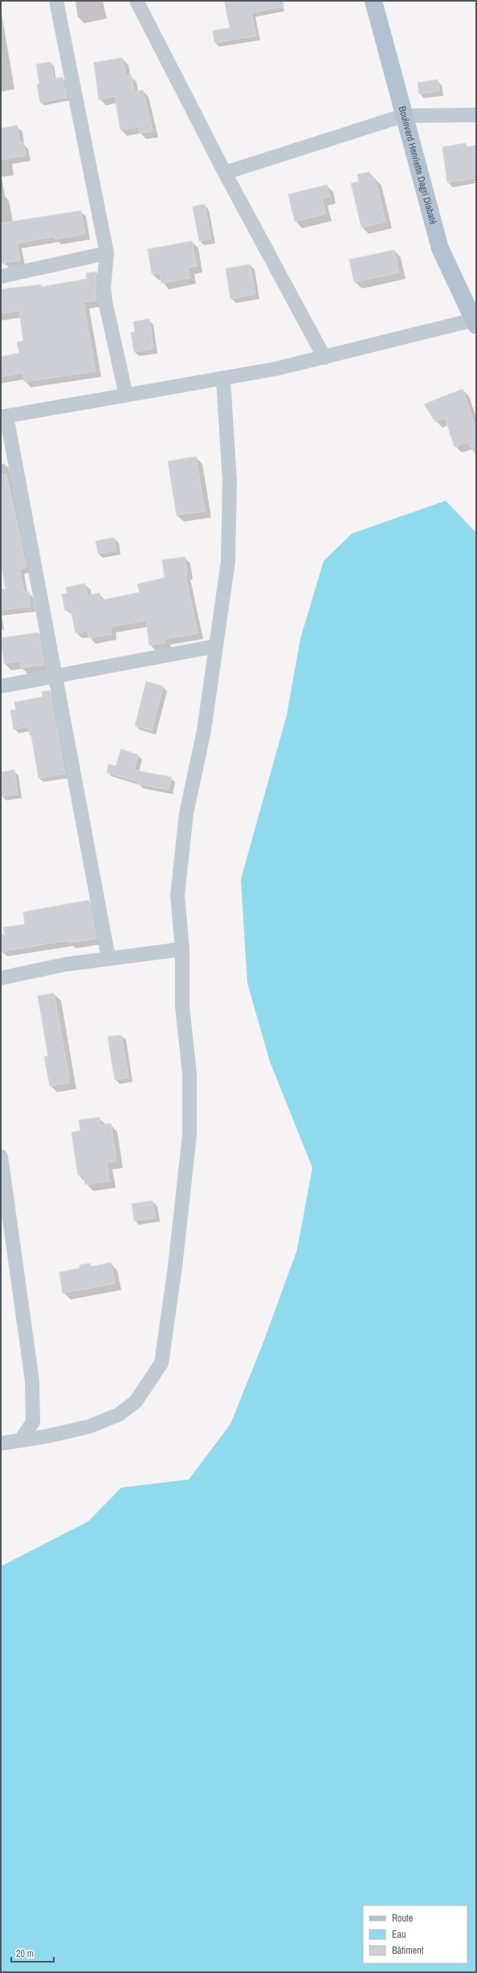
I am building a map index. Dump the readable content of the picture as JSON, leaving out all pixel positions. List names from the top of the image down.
{
  "streets": {
    "main road": ["Boulevard Henriette Dagri Diabaté"]
  },
  "legend": ["Route", "Eau", "Bâtiment"],
  "scale_bar": "20 m"
}
